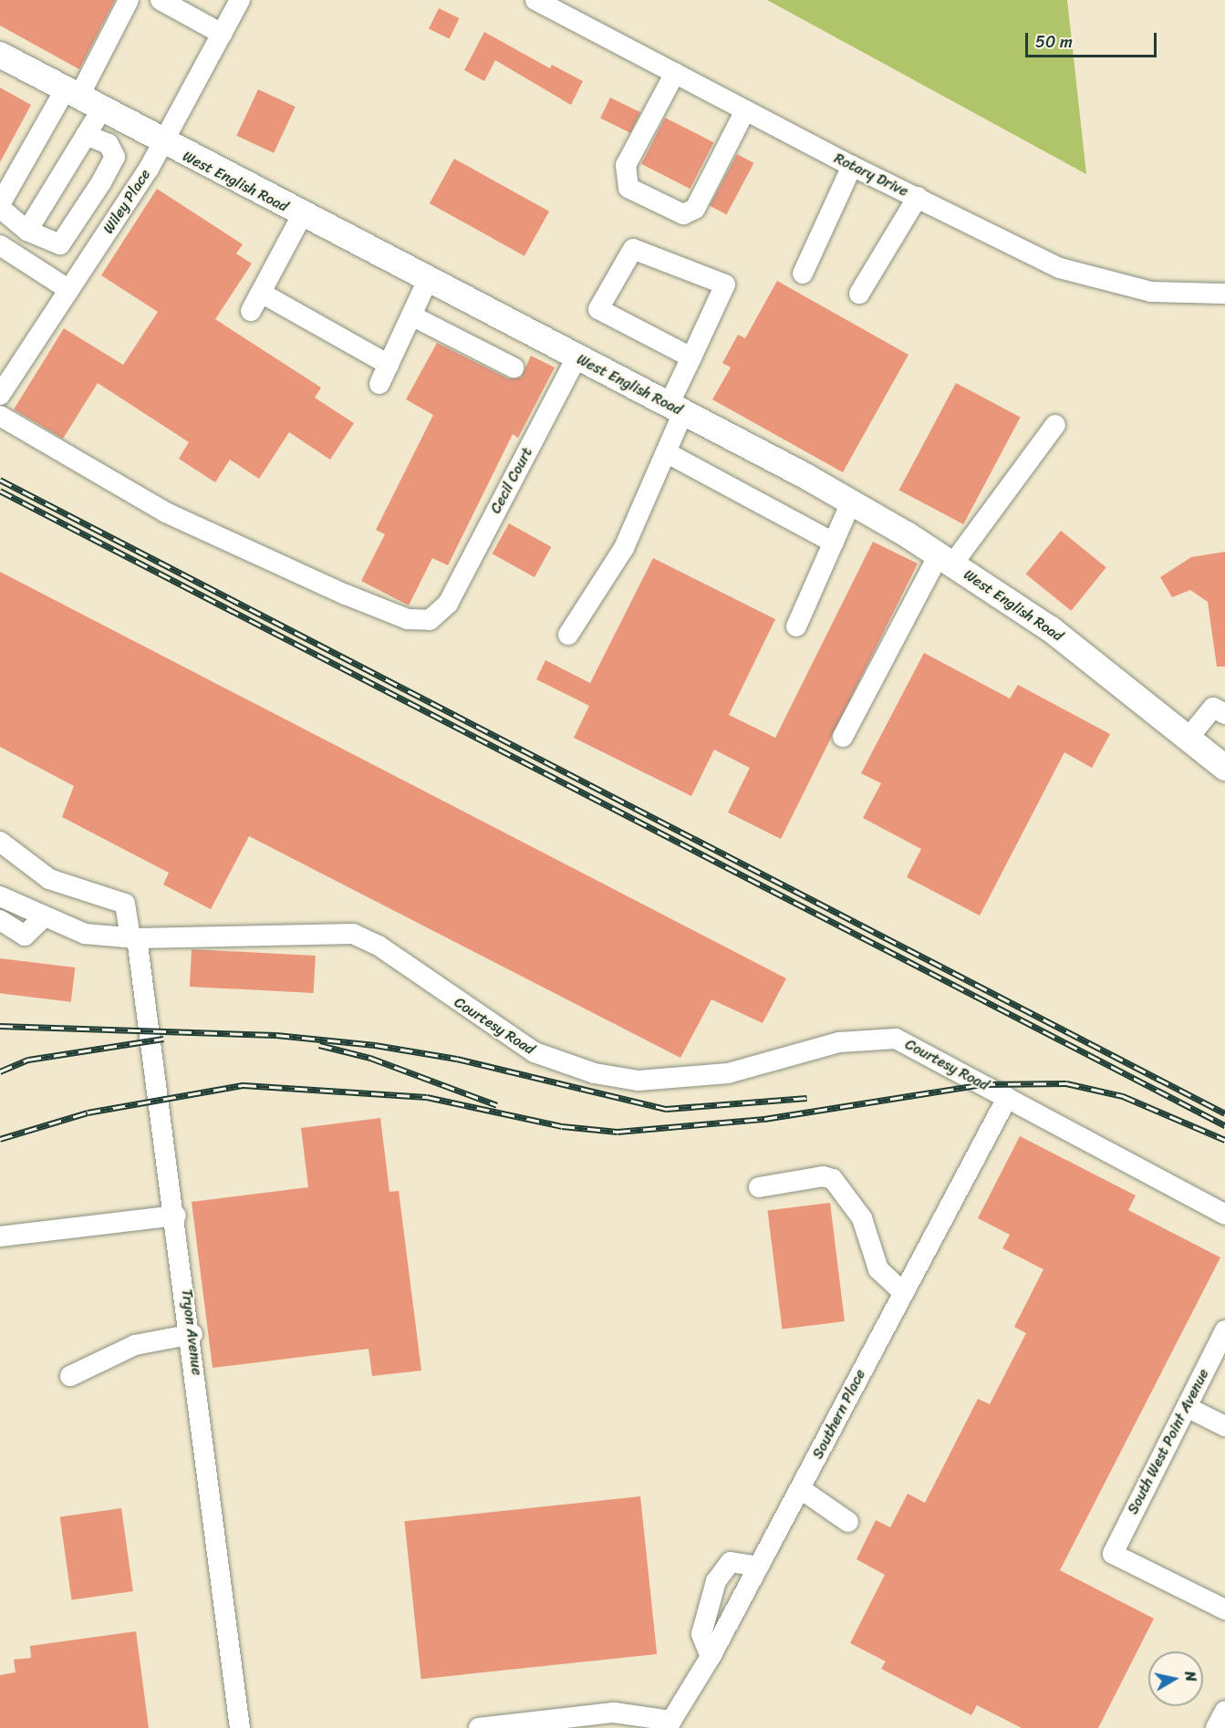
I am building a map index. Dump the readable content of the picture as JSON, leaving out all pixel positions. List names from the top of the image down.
{
  "streets": {
    "main road": ["West English Road"],
    "street": [
      "Rotary Drive",
      "Wiley Place",
      "Cecil Court",
      "Courtesy Road",
      "Tryon Avenue",
      "Southern Place",
      "South West Point Avenue"
    ]
  },
  "crossings": [
    ["West English Road", "Wiley Place"],
    ["West English Road", "Cecil Court"],
    ["Courtesy Road", "Tryon Avenue"],
    ["Courtesy Road", "Southern Place"]
  ],
  "scale_bar": "50 m",
  "north": "right"
}
